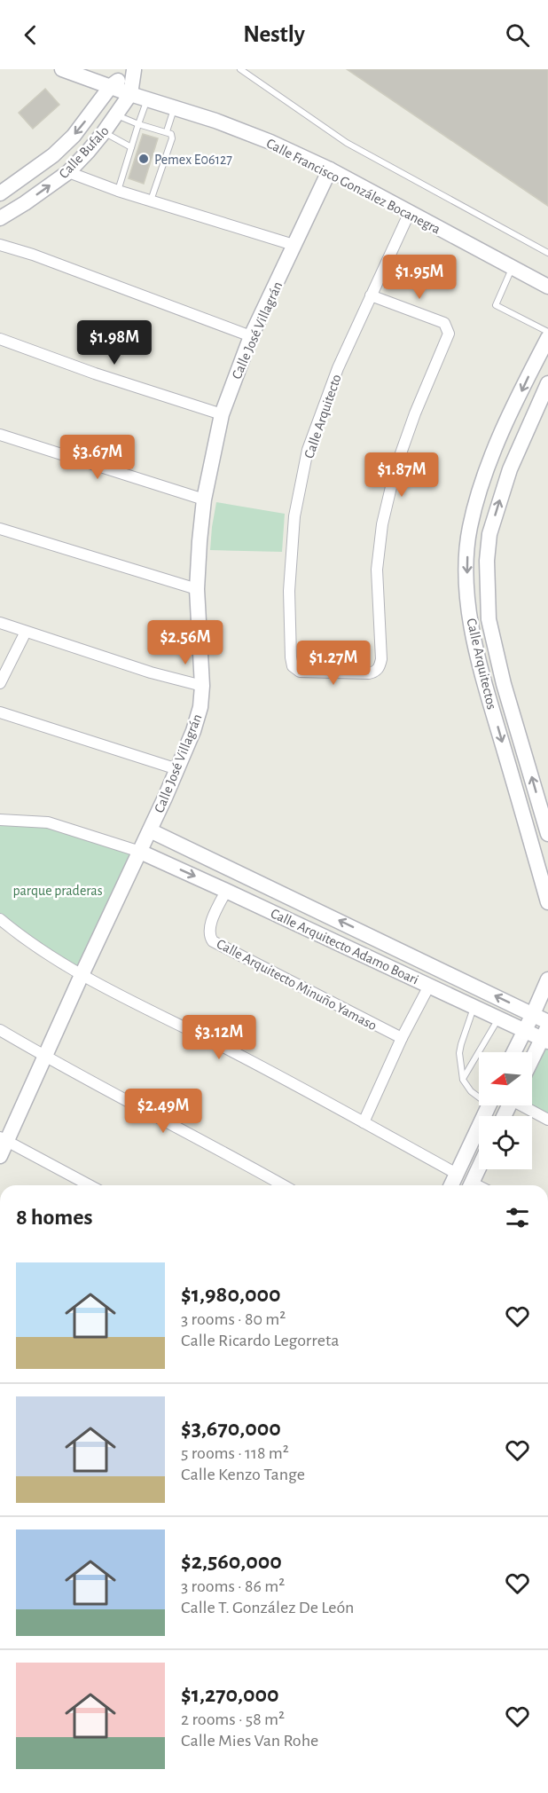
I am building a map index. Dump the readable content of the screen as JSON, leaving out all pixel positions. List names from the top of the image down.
{
  "streets": {
    "street": [
      "Calle Bufalo",
      "Calle Francisco González Bocanegra",
      "Calle José Villagrán",
      "Calle Arquitecto",
      "Calle Arquitectos",
      "Calle Arquitecto Adamo Boari",
      "Calle Arquitecto Minuño Yamaso"
    ]
  },
  "crossings": [
    ["Calle Bufalo", "Calle Francisco González Bocanegra"],
    ["Calle Francisco González Bocanegra", "Calle José Villagrán"],
    ["Calle Francisco González Bocanegra", "Calle Arquitecto"],
    ["Calle José Villagrán", "Calle Arquitecto Adamo Boari"],
    ["Calle Arquitecto Adamo Boari", "Calle Arquitecto Minuño Yamaso"]
  ],
  "parks": ["parque praderas"],
  "places": ["Pemex E06127"],
  "north": "left",
  "page": {
    "header": "Nestly",
    "price": [
      "$1.95M",
      "$1.98M",
      "$3.67M",
      "$1.87M",
      "$2.56M",
      "$1.27M",
      "$3.12M",
      "$2.49M"
    ],
    "heading": "8 homes",
    "list": [
      {
        "name": "$1,980,000",
        "note": "3 rooms · 80 m² · Calle Ricardo Legorreta"
      },
      {
        "name": "$3,670,000",
        "note": "5 rooms · 118 m² · Calle Kenzo Tange"
      },
      {
        "name": "$2,560,000",
        "note": "3 rooms · 86 m² · Calle T. González De León"
      },
      {
        "name": "$1,270,000",
        "note": "2 rooms · 58 m² · Calle Mies Van Rohe"
      }
    ]
  }
}
